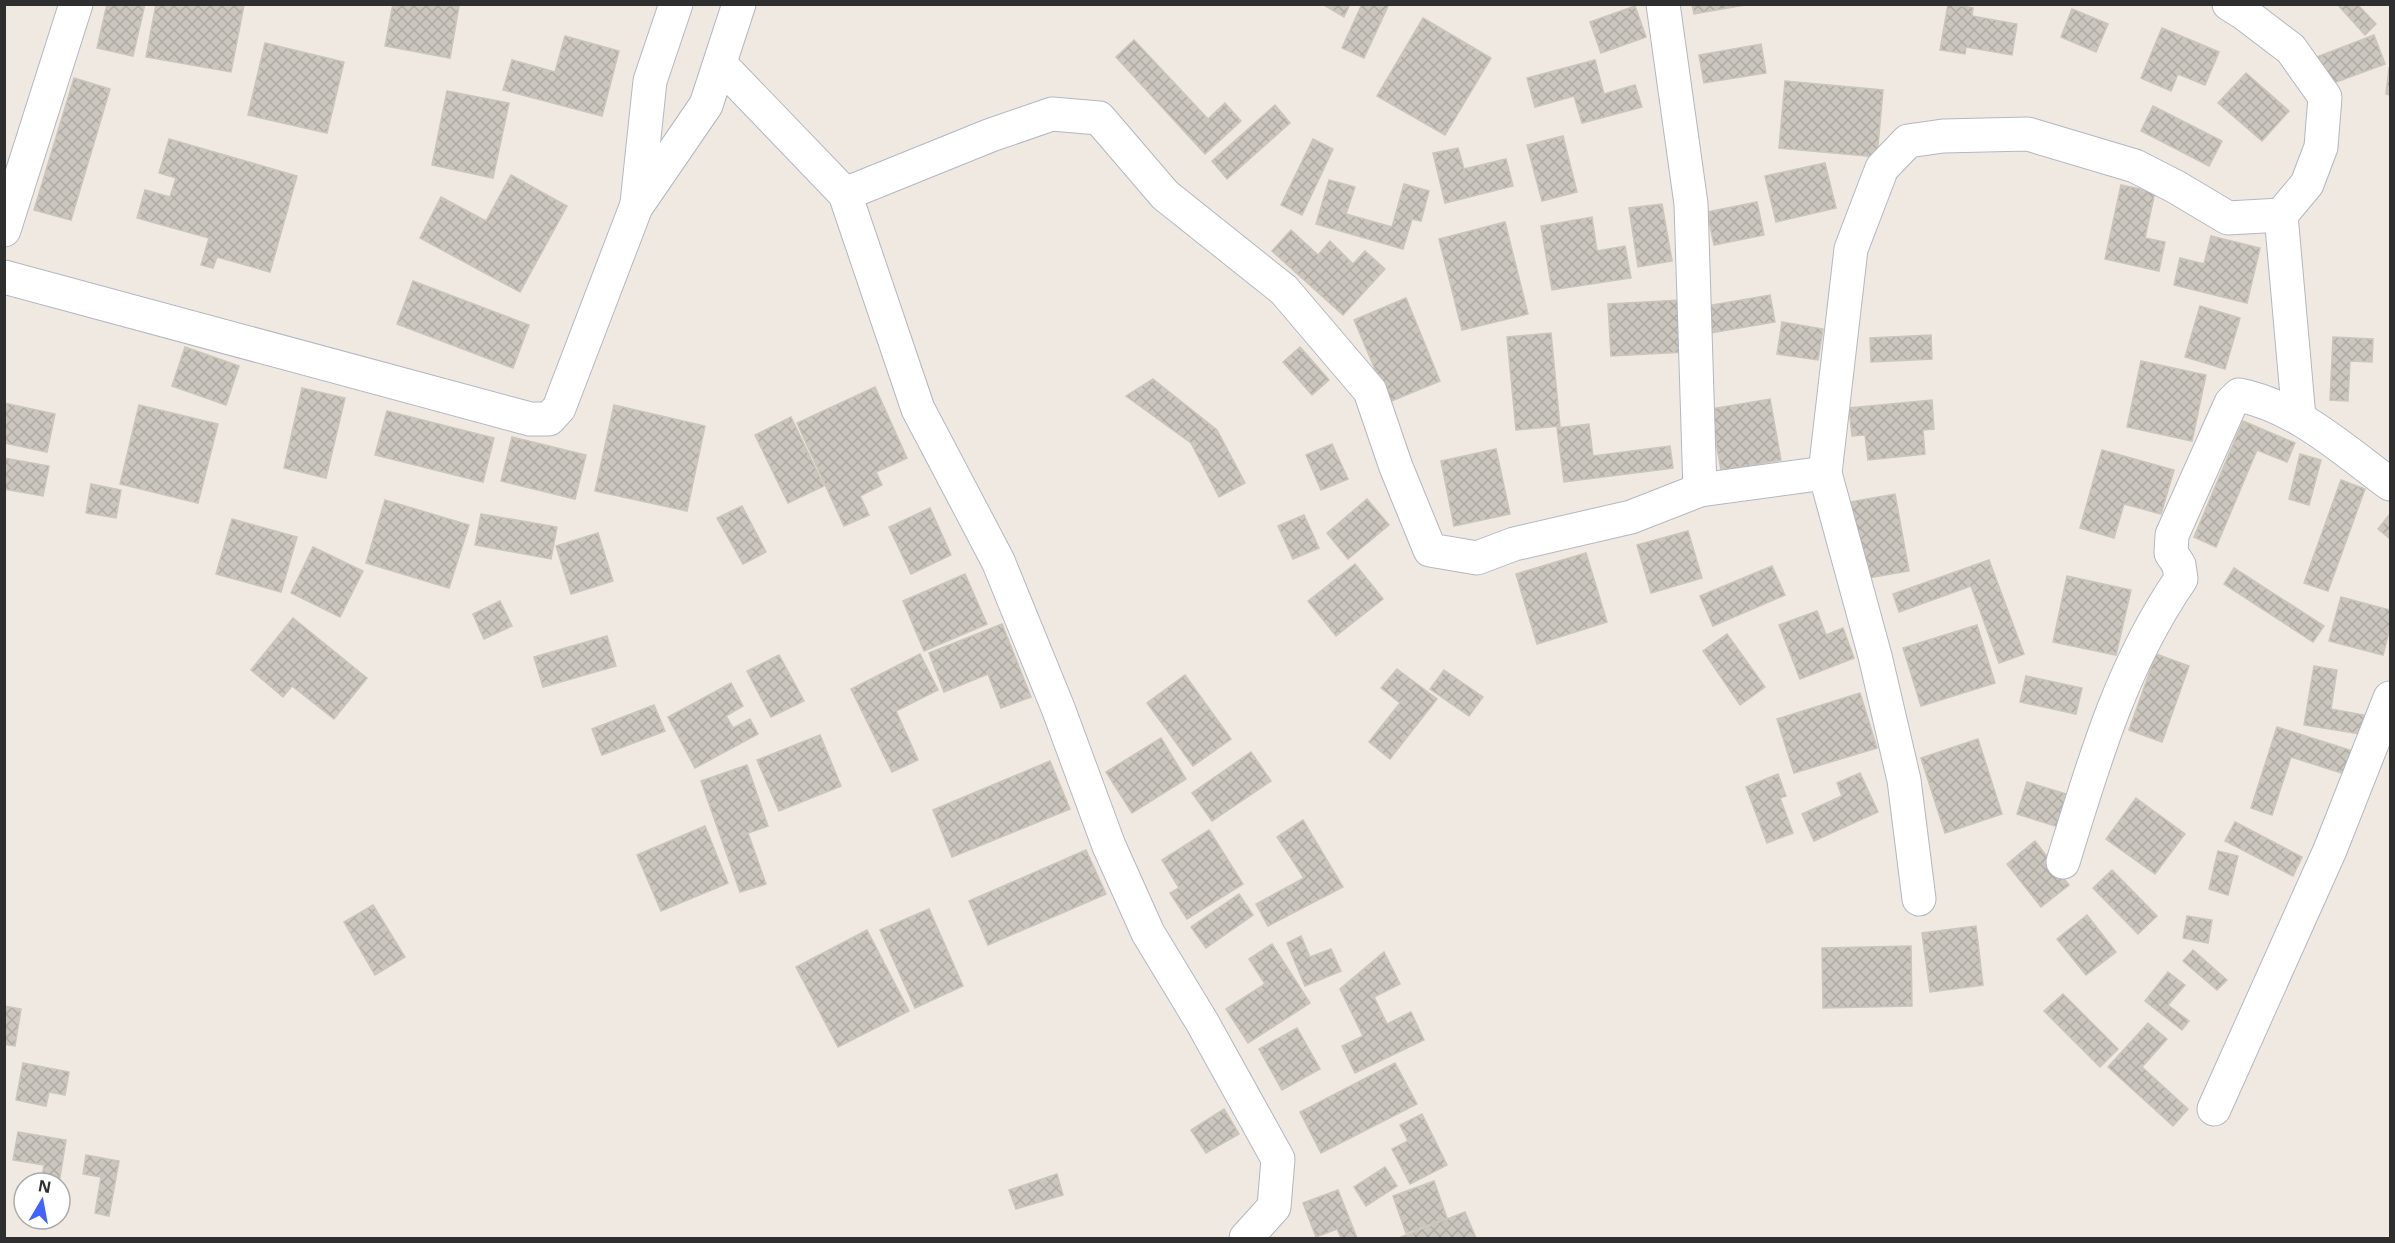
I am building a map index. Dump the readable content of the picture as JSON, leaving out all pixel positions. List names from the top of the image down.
{
  "north": "top"
}
